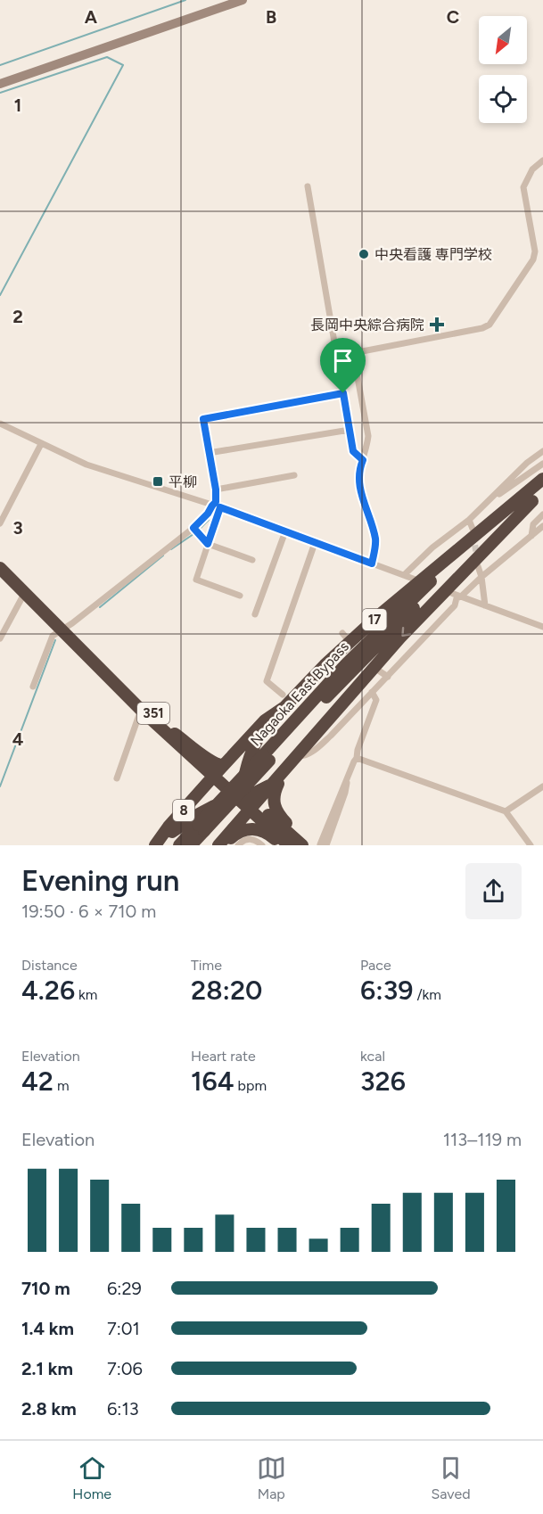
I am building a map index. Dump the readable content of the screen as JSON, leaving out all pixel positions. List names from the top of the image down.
{
  "streets": {
    "highway": [
      "17",
      "Nagaoka East Bypass",
      "351",
      "8"
    ]
  },
  "crossings": [
    ["17", "Nagaoka East Bypass"],
    ["17", "351"],
    ["17", "8"],
    ["351", "8"]
  ],
  "places": {
    "other": ["中央看護 専門学校"],
    "health": ["長岡中央綜合病院"],
    "transit": ["平柳"]
  },
  "north": "bottom left",
  "page": {
    "heading": ["Evening run", "19:50 · 6 × 710 m"],
    "stats": [
      ["Distance", "4.26 km"],
      ["Time", "28:20"],
      ["Pace", "6:39 /km"],
      ["Elevation", "42 m"],
      ["Heart rate", "164 bpm"],
      ["kcal", "326"]
    ],
    "chart": ["Elevation", "113–119 m"],
    "list": [
      {
        "name": "710 m",
        "note": "6:29"
      },
      {
        "name": "1.4 km",
        "note": "7:01"
      },
      {
        "name": "2.1 km",
        "note": "7:06"
      },
      {
        "name": "2.8 km",
        "note": "6:13"
      }
    ],
    "tabs": ["Home", "Map", "Saved"]
  },
  "grid": {
    "columns": ["A", "B", "C"],
    "rows": [
      "1",
      "2",
      "3",
      "4"
    ]
  }
}
